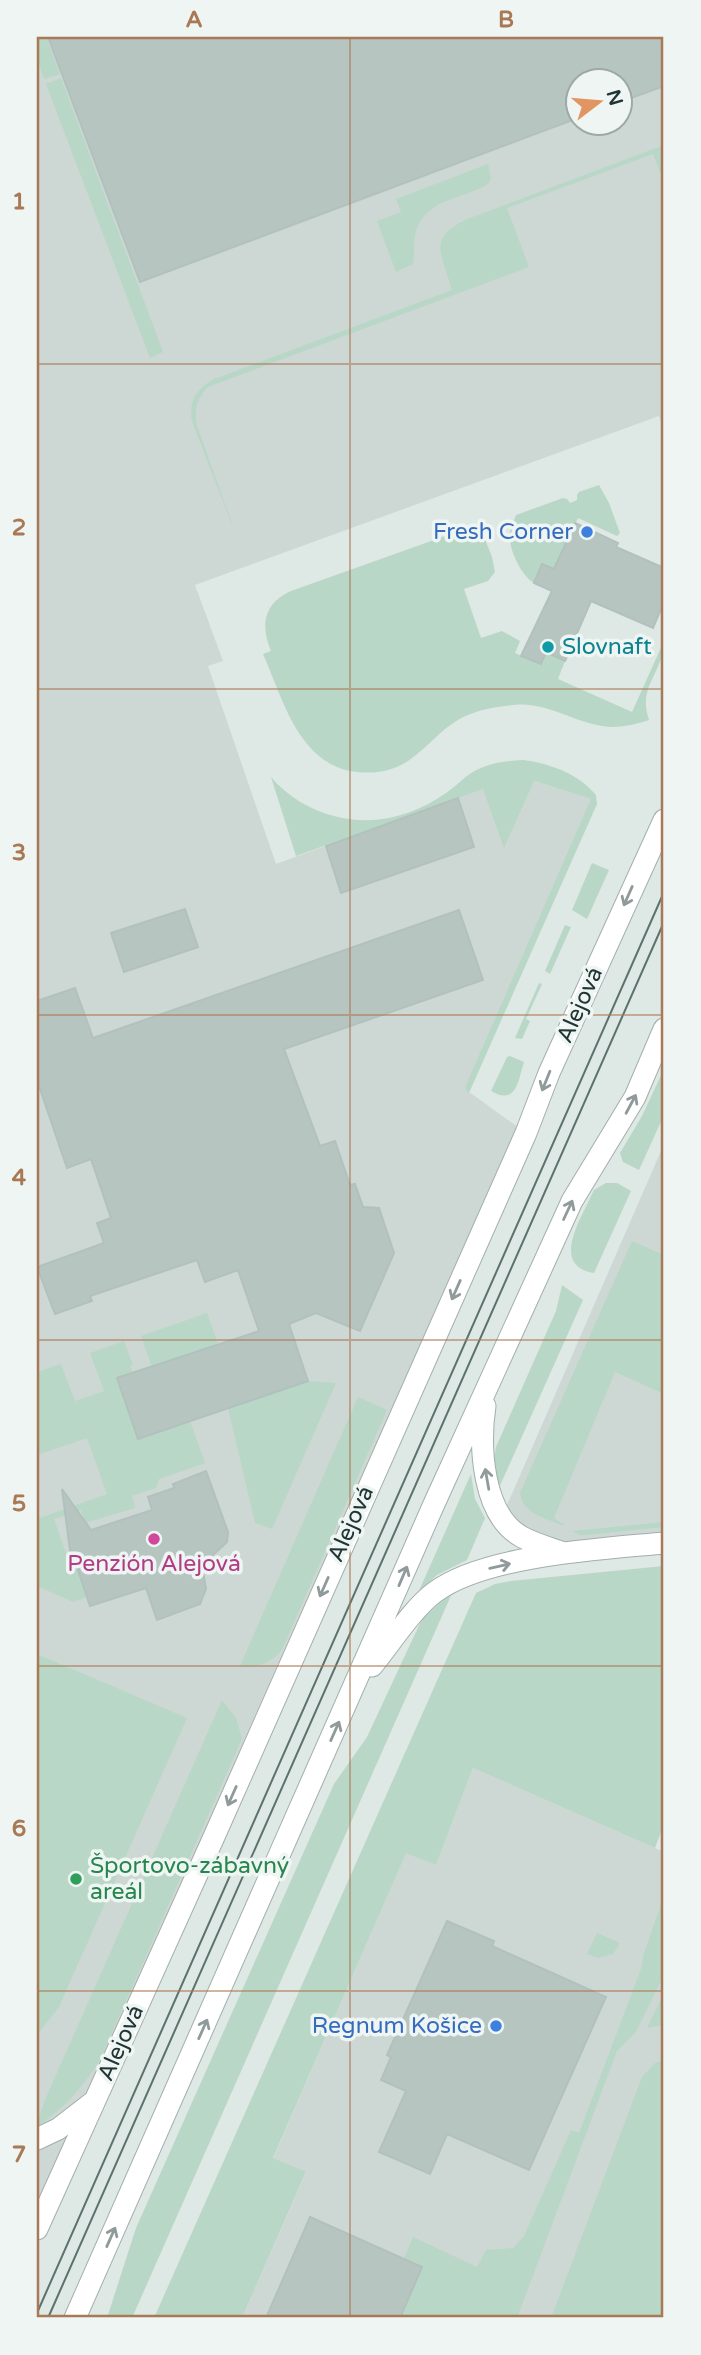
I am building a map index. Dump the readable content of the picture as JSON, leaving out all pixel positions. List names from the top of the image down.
{
  "streets": {
    "street": ["Alejová"]
  },
  "places": [
    "Fresh Corner",
    "Slovnaft",
    "Penzión Alejová",
    "Športovo-zábavný areál",
    "Regnum Košice"
  ],
  "north": "right",
  "grid": {
    "columns": ["A", "B"],
    "rows": [
      "1",
      "2",
      "3",
      "4",
      "5",
      "6",
      "7"
    ]
  }
}
